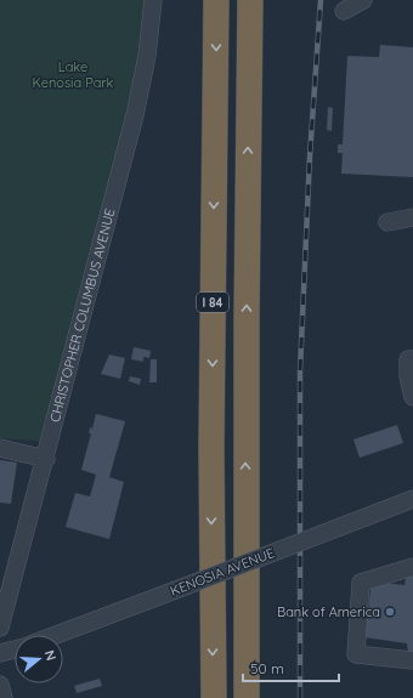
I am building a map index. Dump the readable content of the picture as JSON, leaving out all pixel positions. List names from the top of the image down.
{
  "streets": {
    "highway": ["I 84"],
    "street": ["CHRISTOPHER COLUMBUS AVENUE", "KENOSIA AVENUE"]
  },
  "parks": ["Lake Kenosia Park"],
  "places": ["Bank of America"],
  "scale_bar": "50 m",
  "north": "right"
}
